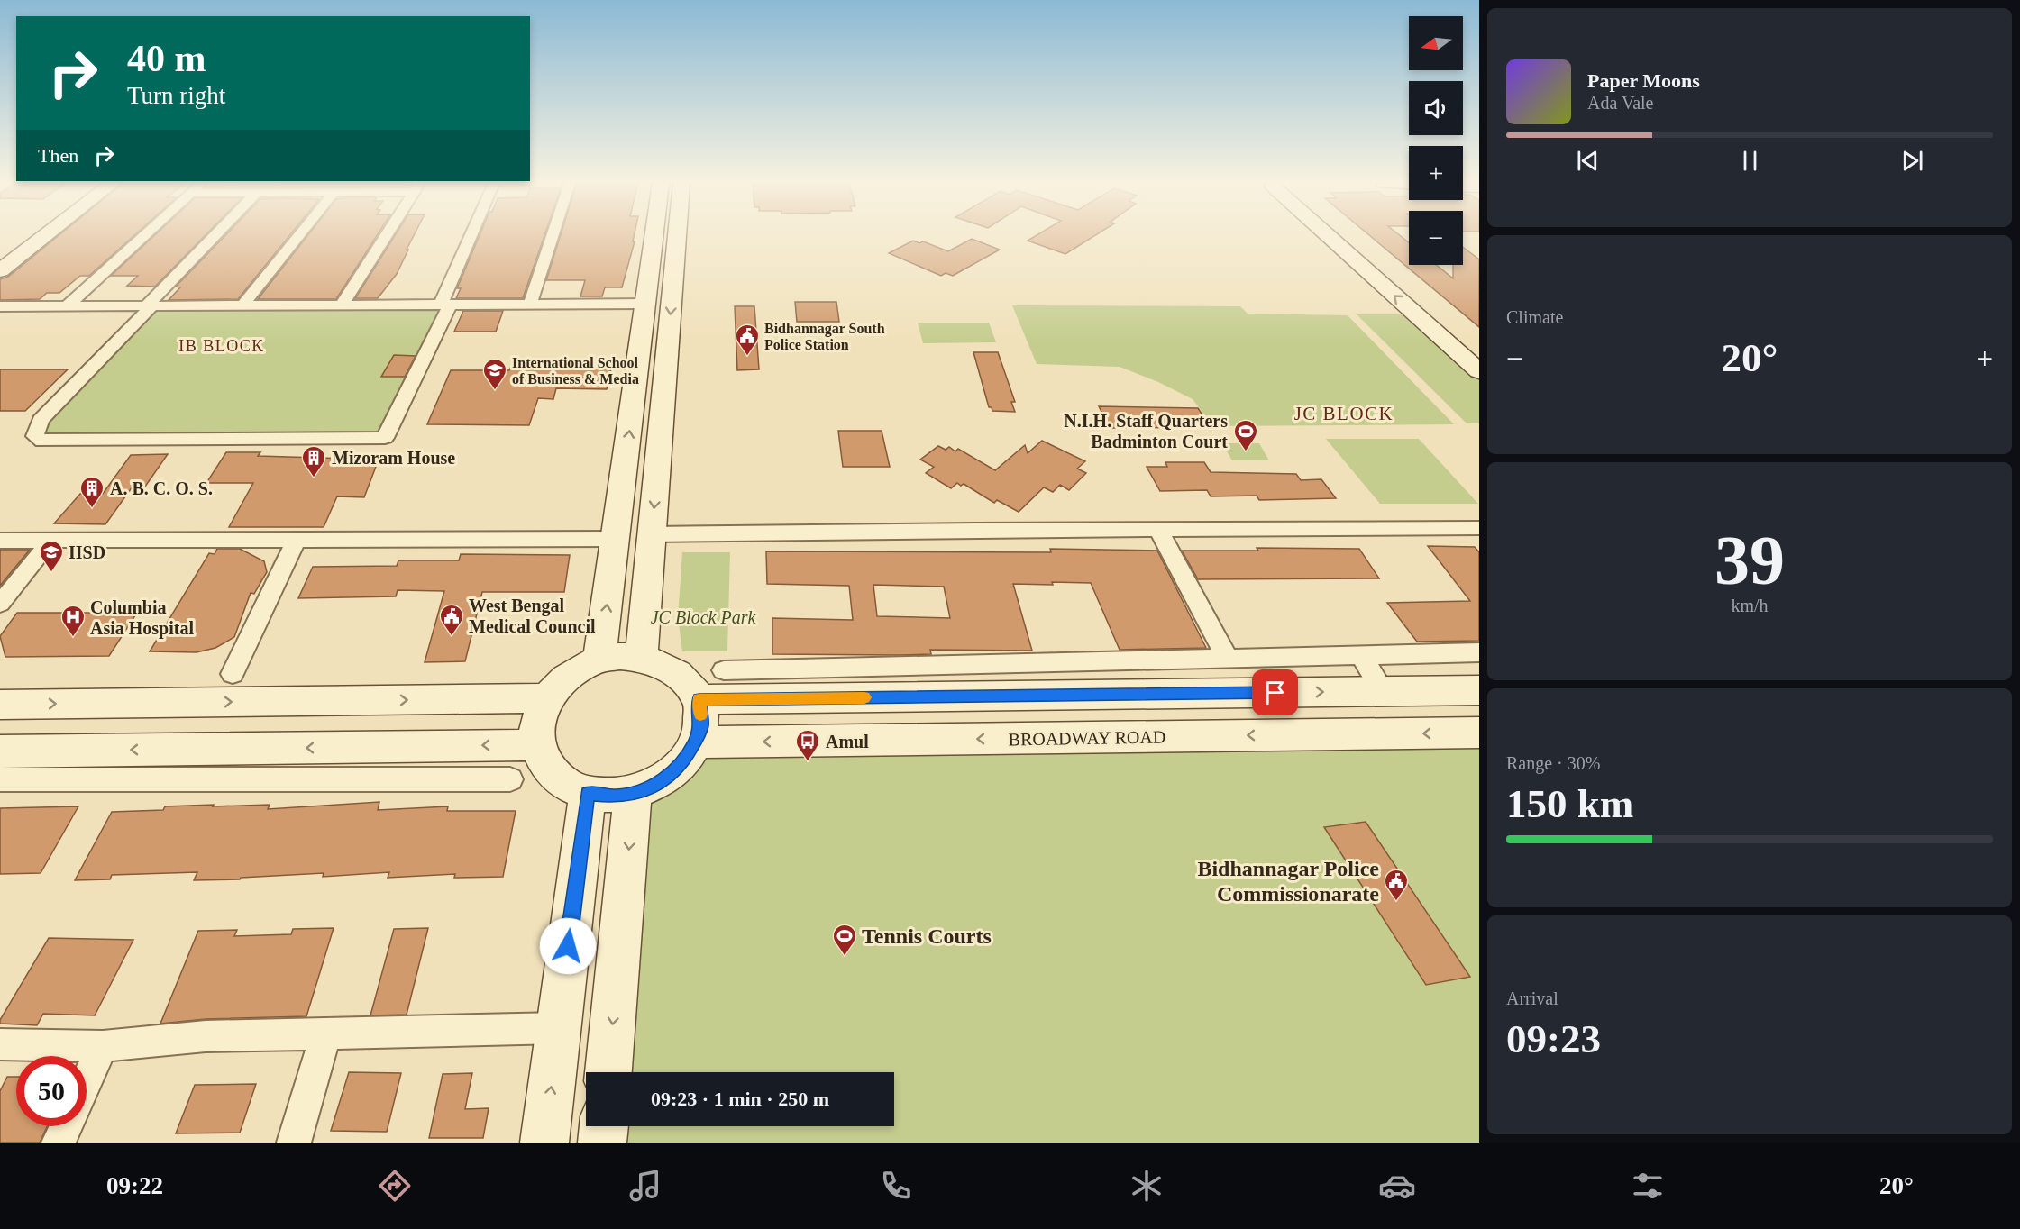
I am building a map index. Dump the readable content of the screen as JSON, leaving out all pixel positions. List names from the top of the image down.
{
  "streets": {
    "street": ["BROADWAY ROAD"]
  },
  "districts": ["IB BLOCK", "JC BLOCK"],
  "parks": ["JC Block Park"],
  "places": {
    "public building": ["Bidhannagar South Police Station", "West Bengal Medical Council", "Bidhannagar Police Commissionarate"],
    "school or university": ["International School of Business & Media", "IISD"],
    "sports": ["N.I.H. Staff Quarters Badminton Court", "Tennis Courts"],
    "building": ["Mizoram House", "A. B. C. O. S."],
    "hospital": ["Columbia Asia Hospital"],
    "bus stop": ["Amul"]
  },
  "north": "left",
  "page": {
    "map_buttons": ["+", "−"],
    "turn": ["40 m", "Turn right"],
    "song": ["Paper Moons", "Ada Vale"],
    "then": "Then",
    "tile": [
      "Climate",
      ["39", "km/h"],
      ["Range · 30%", "150 km"],
      ["Arrival", "09:23"]
    ],
    "heat": ["−", "20°", "+"],
    "limit": "50",
    "trip": "09:23 · 1 min · 250 m",
    "tabs": ["09:22", "20°"]
  }
}
